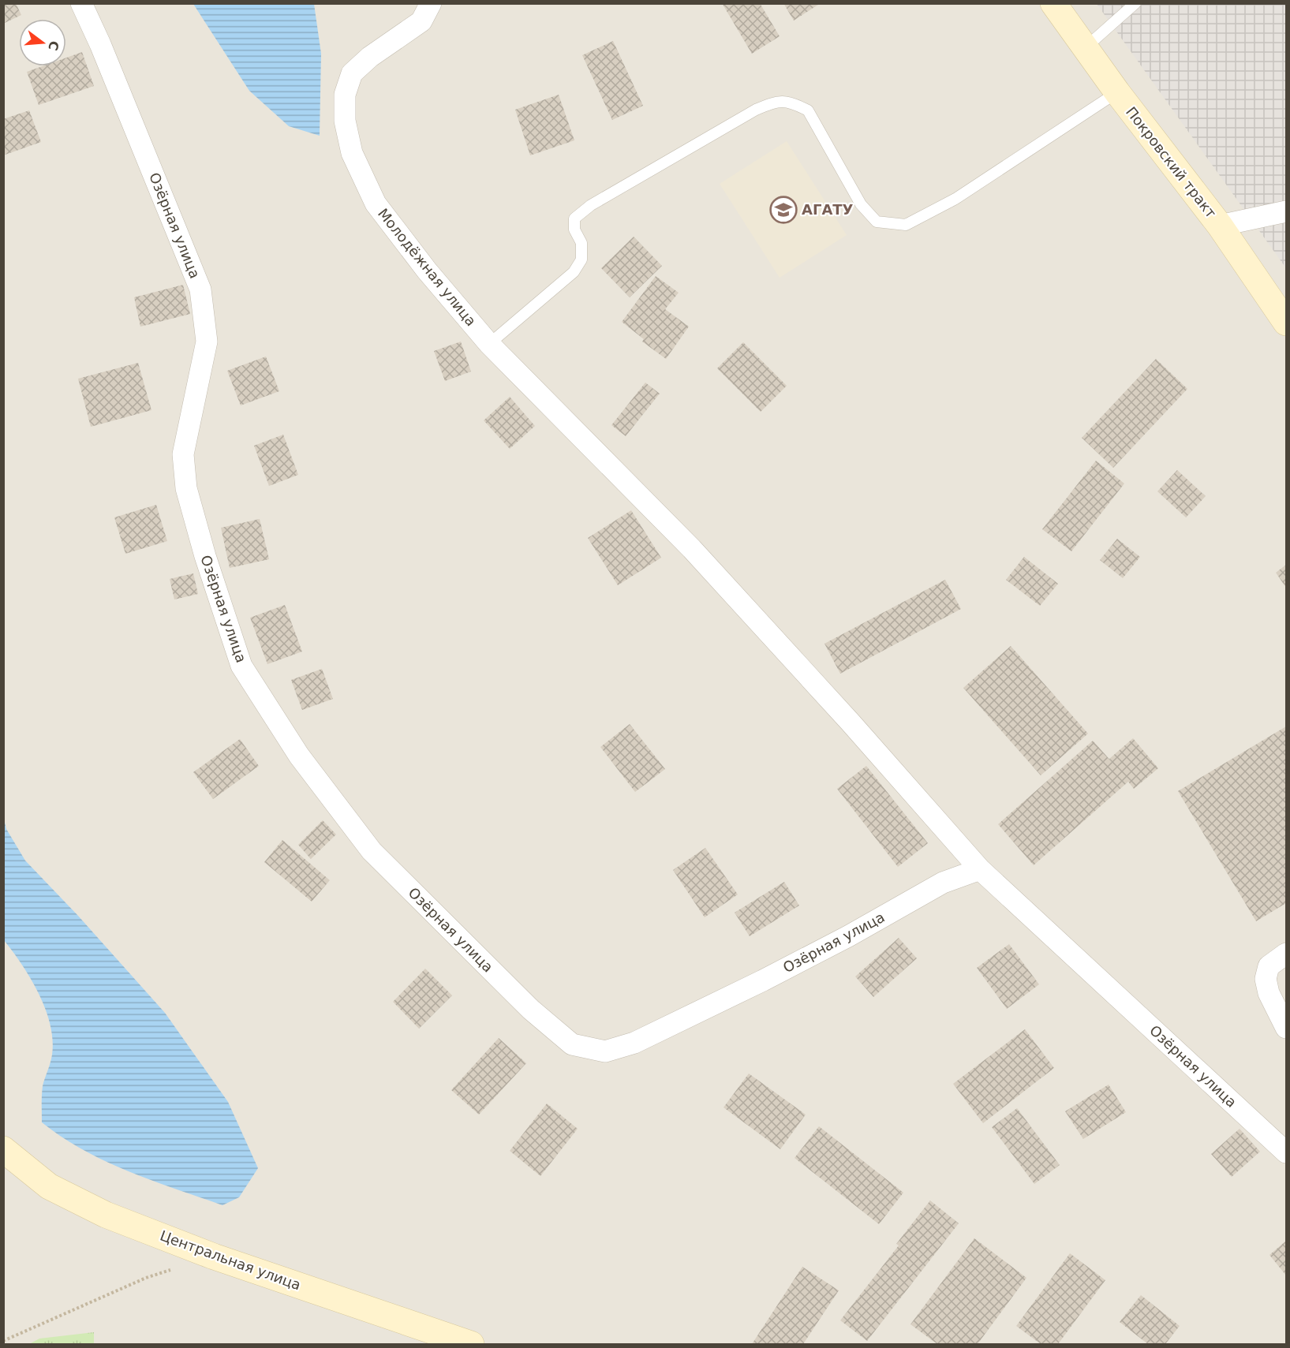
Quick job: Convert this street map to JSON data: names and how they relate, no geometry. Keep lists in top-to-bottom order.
{
  "streets": {
    "street": [
      "Покровский тракт",
      "Озёрная улица",
      "Молодёжная улица",
      "Центральная улица"
    ]
  },
  "crossings": [
    ["Озёрная улица", "Молодёжная улица"]
  ],
  "places": {
    "school or university": ["АГАТУ"]
  },
  "north": "right"
}
